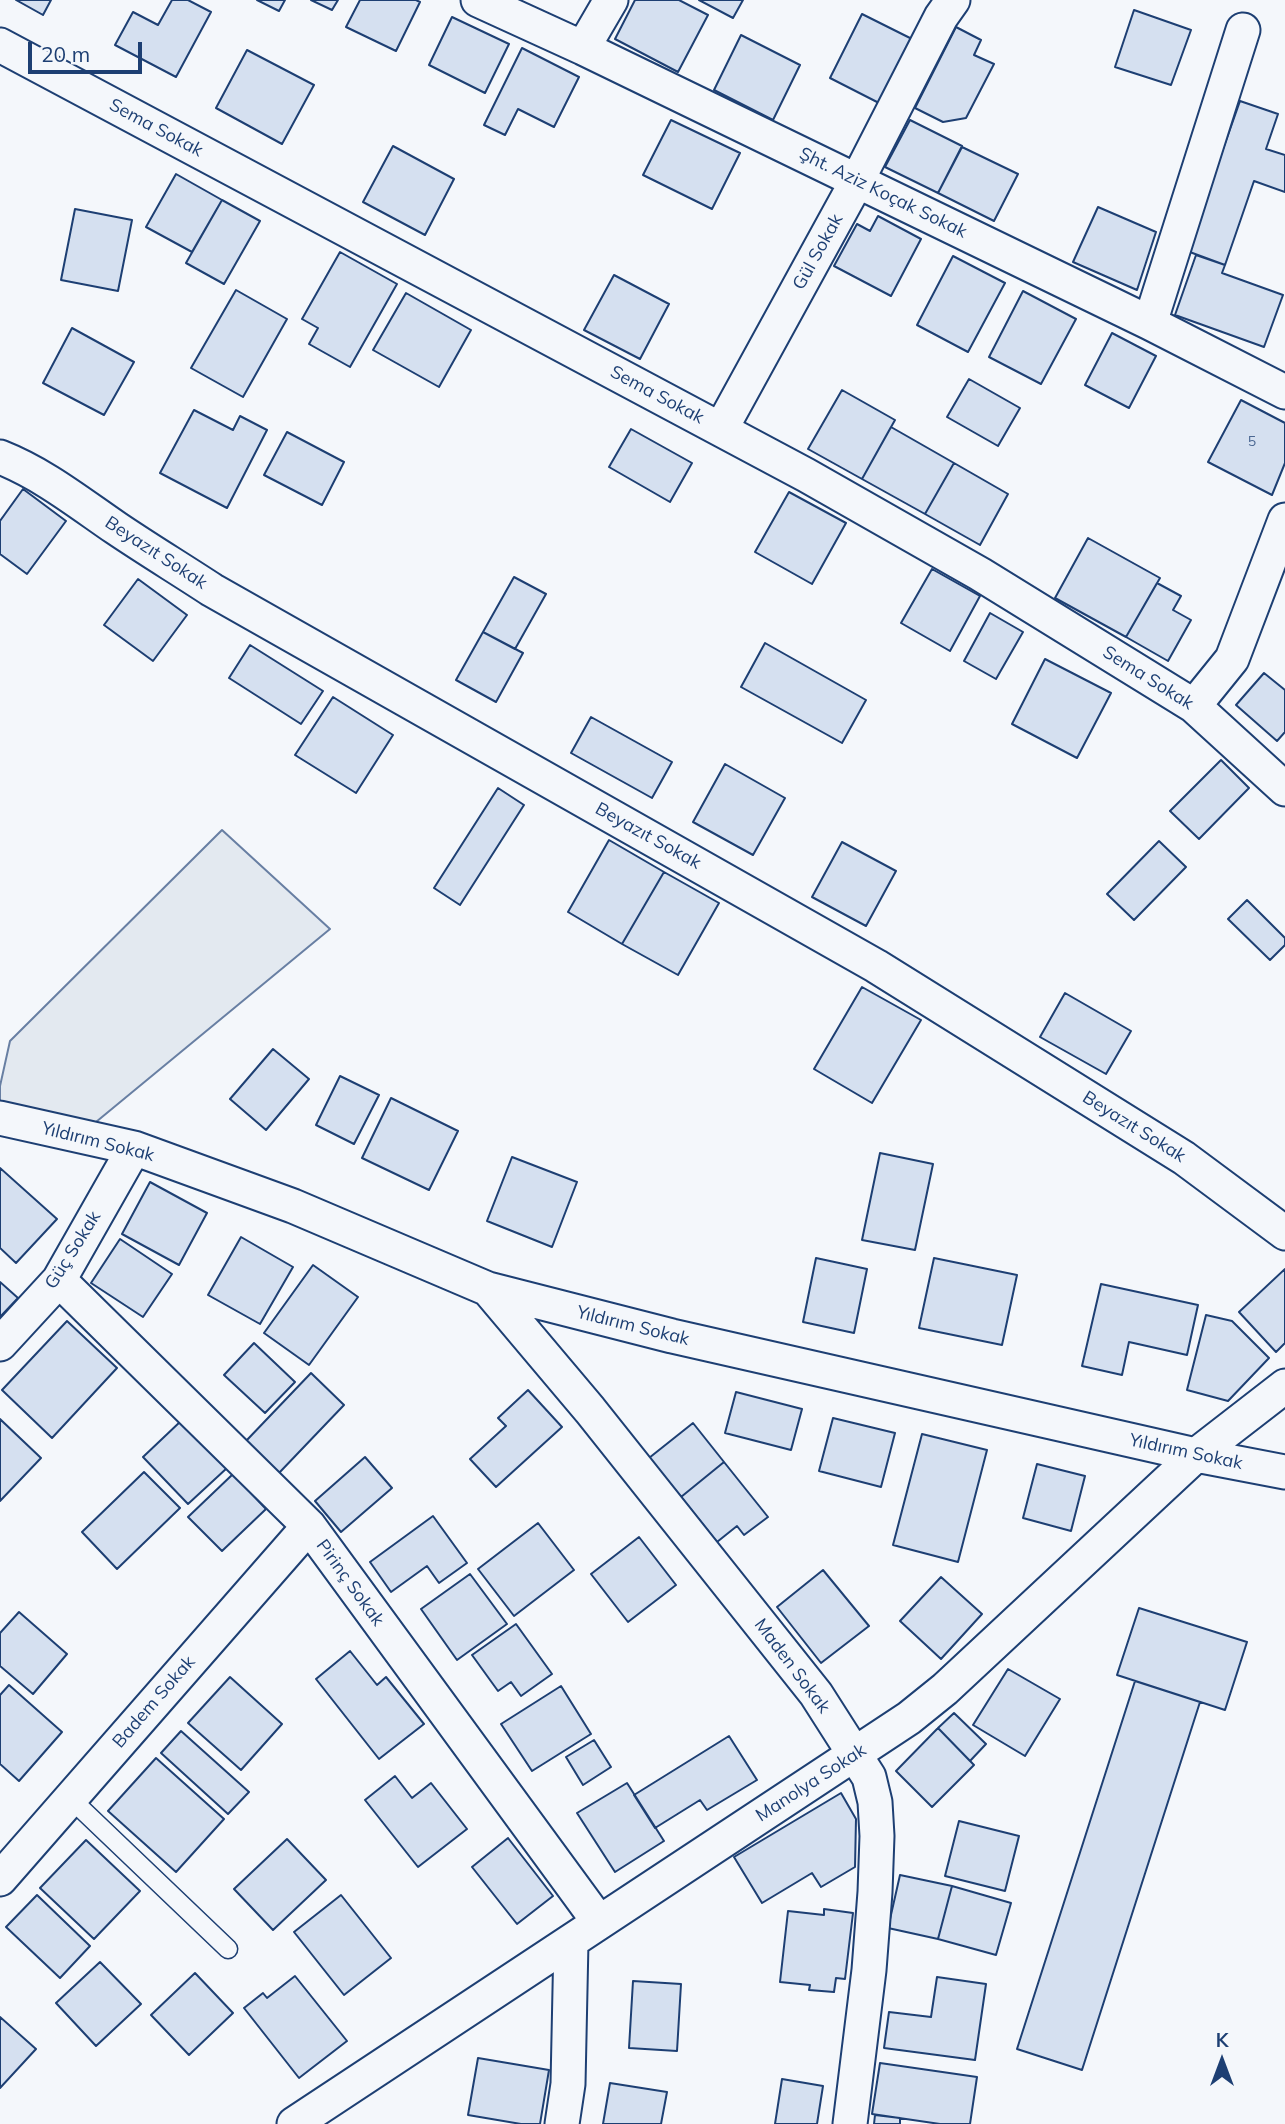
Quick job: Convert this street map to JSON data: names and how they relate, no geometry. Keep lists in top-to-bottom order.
{
  "streets": {
    "street": [
      "Sema Sokak",
      "Şht. Aziz Koçak Sokak",
      "Gül Sokak",
      "Beyazıt Sokak",
      "Yıldırım Sokak",
      "Güç Sokak",
      "Pirinç Sokak",
      "Maden Sokak",
      "Badem Sokak",
      "Manolya Sokak"
    ]
  },
  "crossings": [
    ["Sema Sokak", "Gül Sokak"],
    ["Şht. Aziz Koçak Sokak", "Gül Sokak"],
    ["Yıldırım Sokak", "Güç Sokak"],
    ["Yıldırım Sokak", "Maden Sokak"],
    ["Yıldırım Sokak", "Manolya Sokak"],
    ["Güç Sokak", "Pirinç Sokak"],
    ["Pirinç Sokak", "Badem Sokak"],
    ["Pirinç Sokak", "Manolya Sokak"],
    ["Maden Sokak", "Manolya Sokak"]
  ],
  "house_numbers": ["5"],
  "scale_bar": "20 m",
  "north": "top"
}
